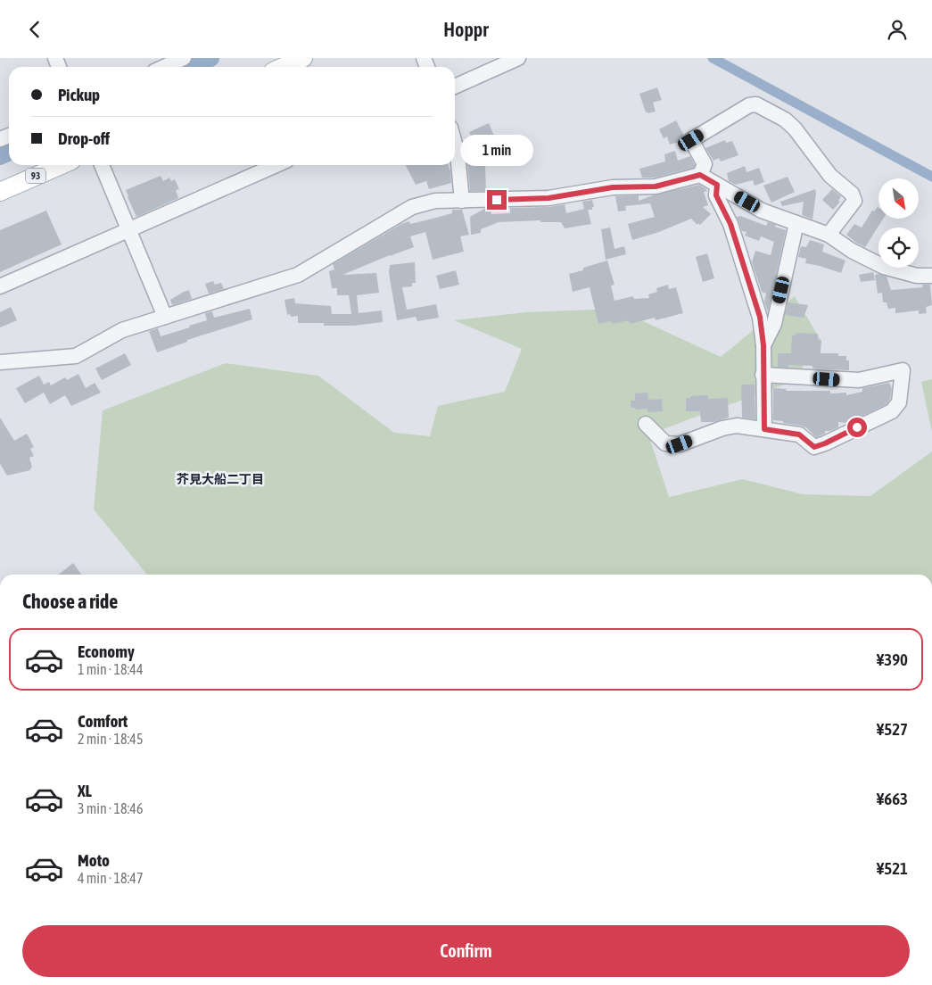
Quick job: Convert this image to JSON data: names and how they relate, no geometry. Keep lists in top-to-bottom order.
{
  "streets": {
    "main road": ["93"]
  },
  "districts": ["芥見大船二丁目"],
  "north": "bottom right",
  "page": {
    "header": "Hoppr",
    "banner": ["Pickup", "Drop-off"],
    "bubble": "1 min",
    "heading": "Choose a ride",
    "list": [
      {
        "name": "Economy",
        "note": "1 min · 18:44",
        "value": "¥390"
      },
      {
        "name": "Comfort",
        "note": "2 min · 18:45",
        "value": "¥527"
      },
      {
        "name": "XL",
        "note": "3 min · 18:46",
        "value": "¥663"
      },
      {
        "name": "Moto",
        "note": "4 min · 18:47",
        "value": "¥521"
      }
    ],
    "buttons": "Confirm"
  }
}
